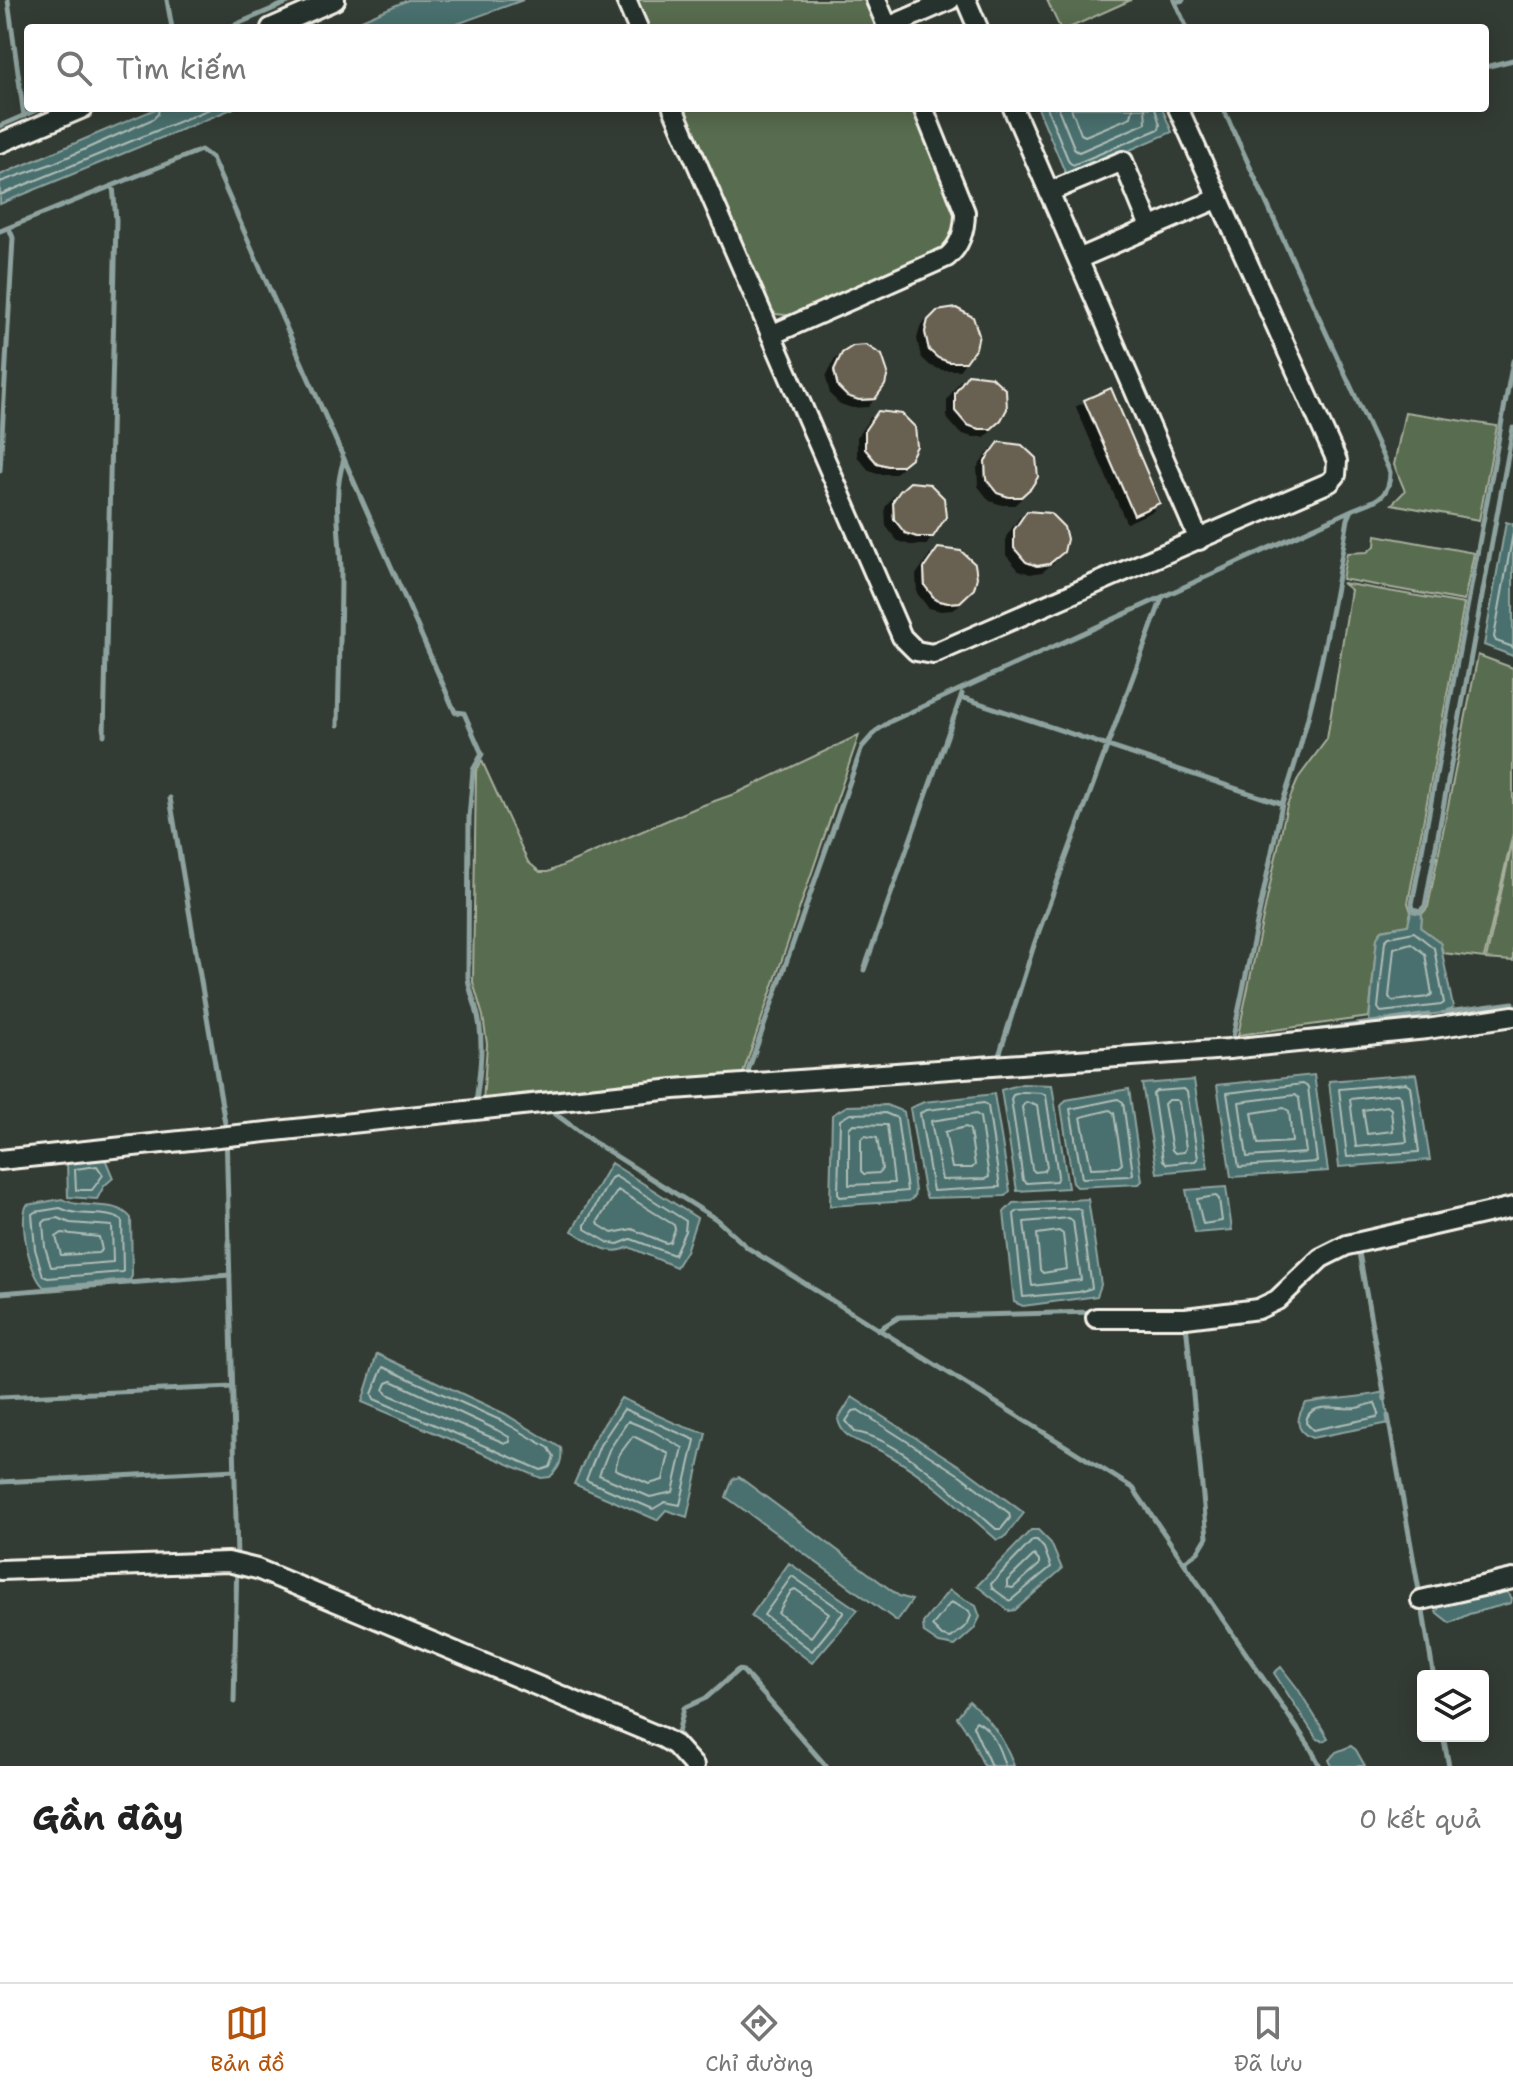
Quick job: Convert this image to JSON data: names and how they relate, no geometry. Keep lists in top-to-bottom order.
{
  "page": {
    "search": "Tìm kiếm",
    "heading": ["Gần đây", "0 kết quả"],
    "nav": ["Bản đồ", "Chỉ đường", "Đã lưu"]
  }
}
